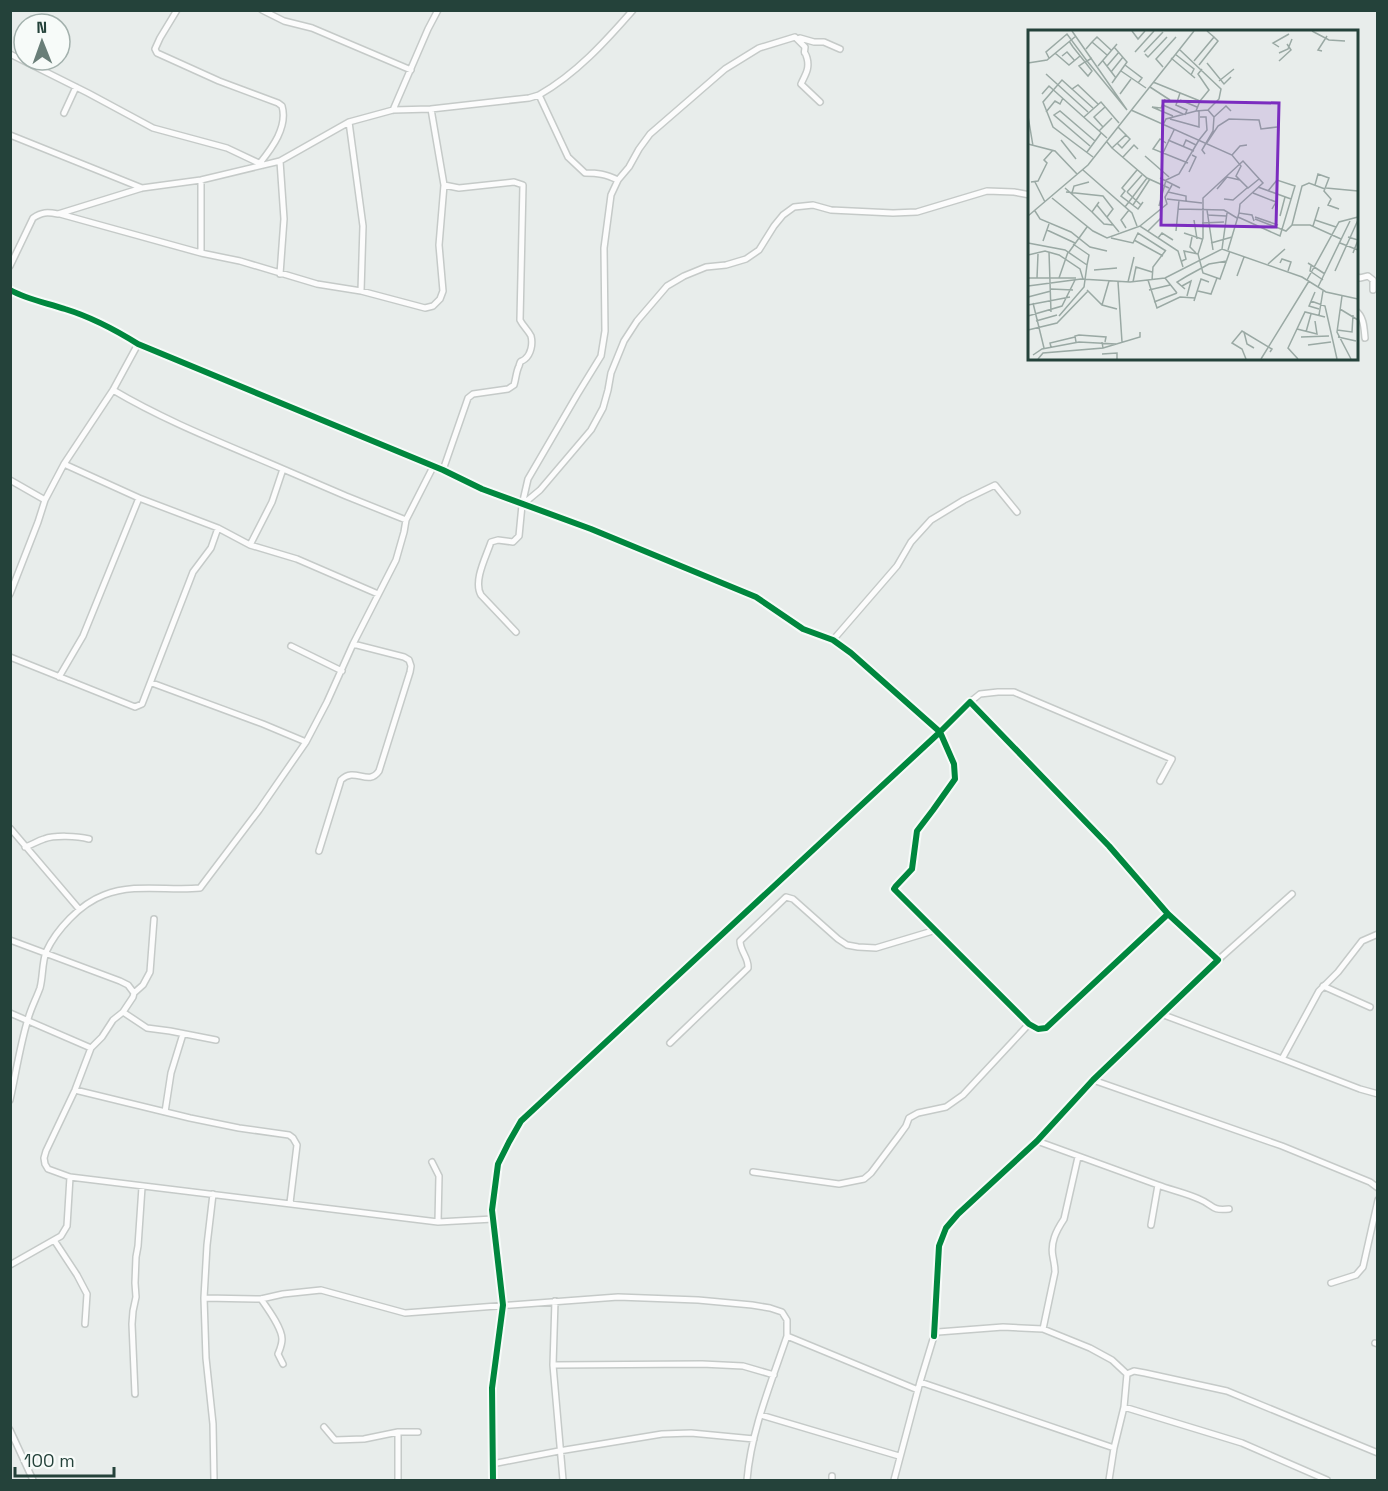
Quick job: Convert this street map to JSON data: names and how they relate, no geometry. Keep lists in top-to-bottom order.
{
  "scale_bar": "100 m",
  "north": "top"
}
